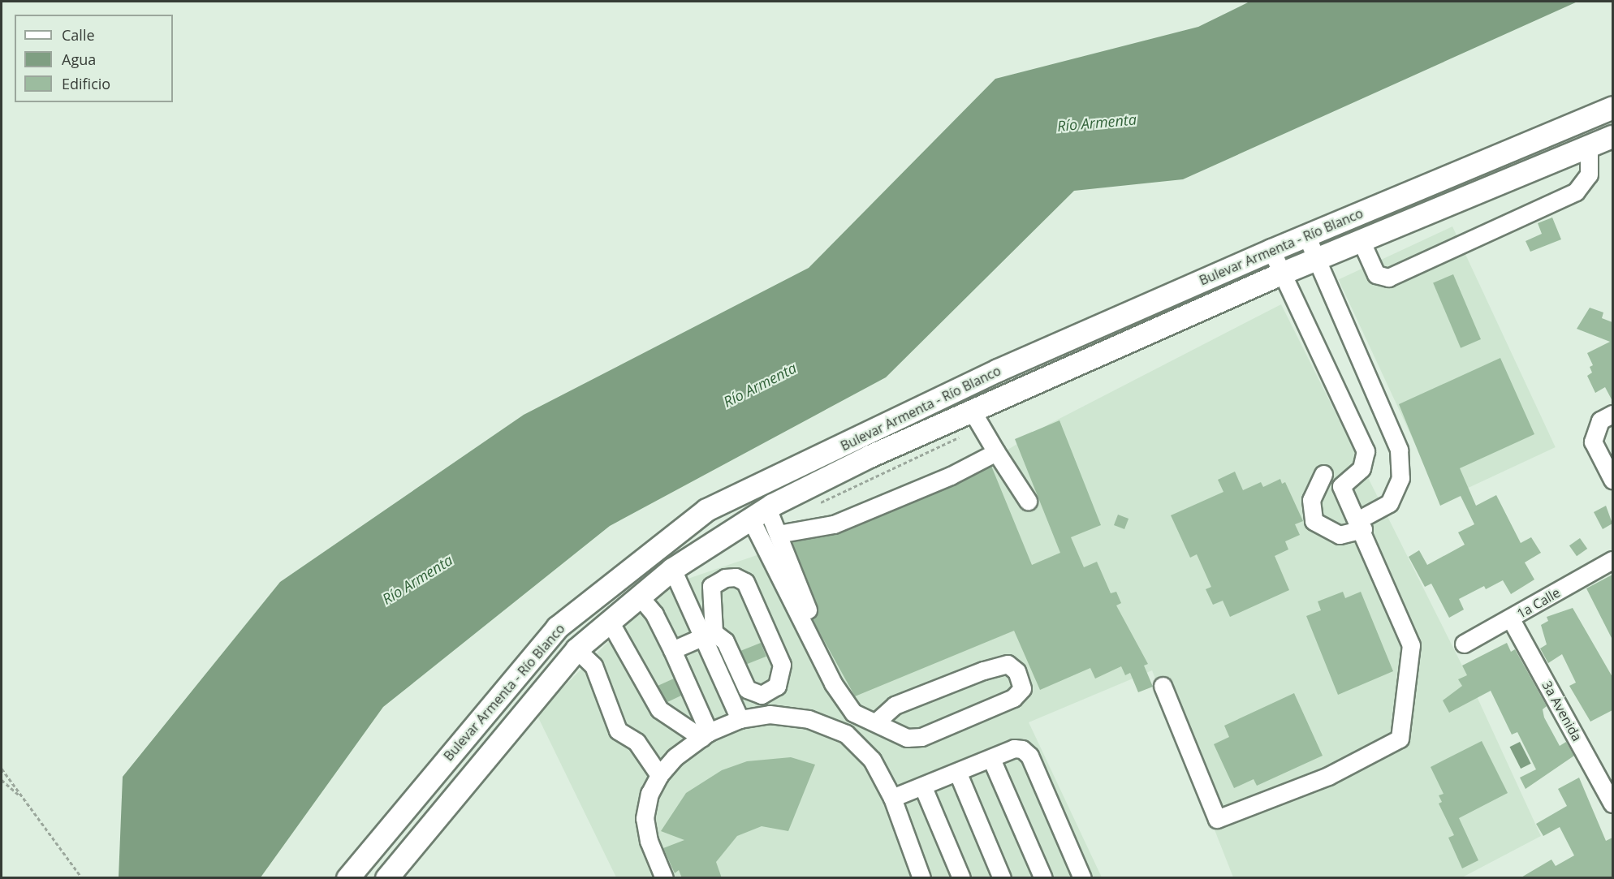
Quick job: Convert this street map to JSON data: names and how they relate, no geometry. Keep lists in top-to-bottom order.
{
  "streets": {
    "main road": ["Bulevar Armenta - Río Blanco"],
    "street": ["1a Calle", "3a Avenida"]
  },
  "crossings": [
    ["1a Calle", "3a Avenida"]
  ],
  "water": ["Río Armenta"],
  "legend": ["Calle", "Agua", "Edificio"]
}
